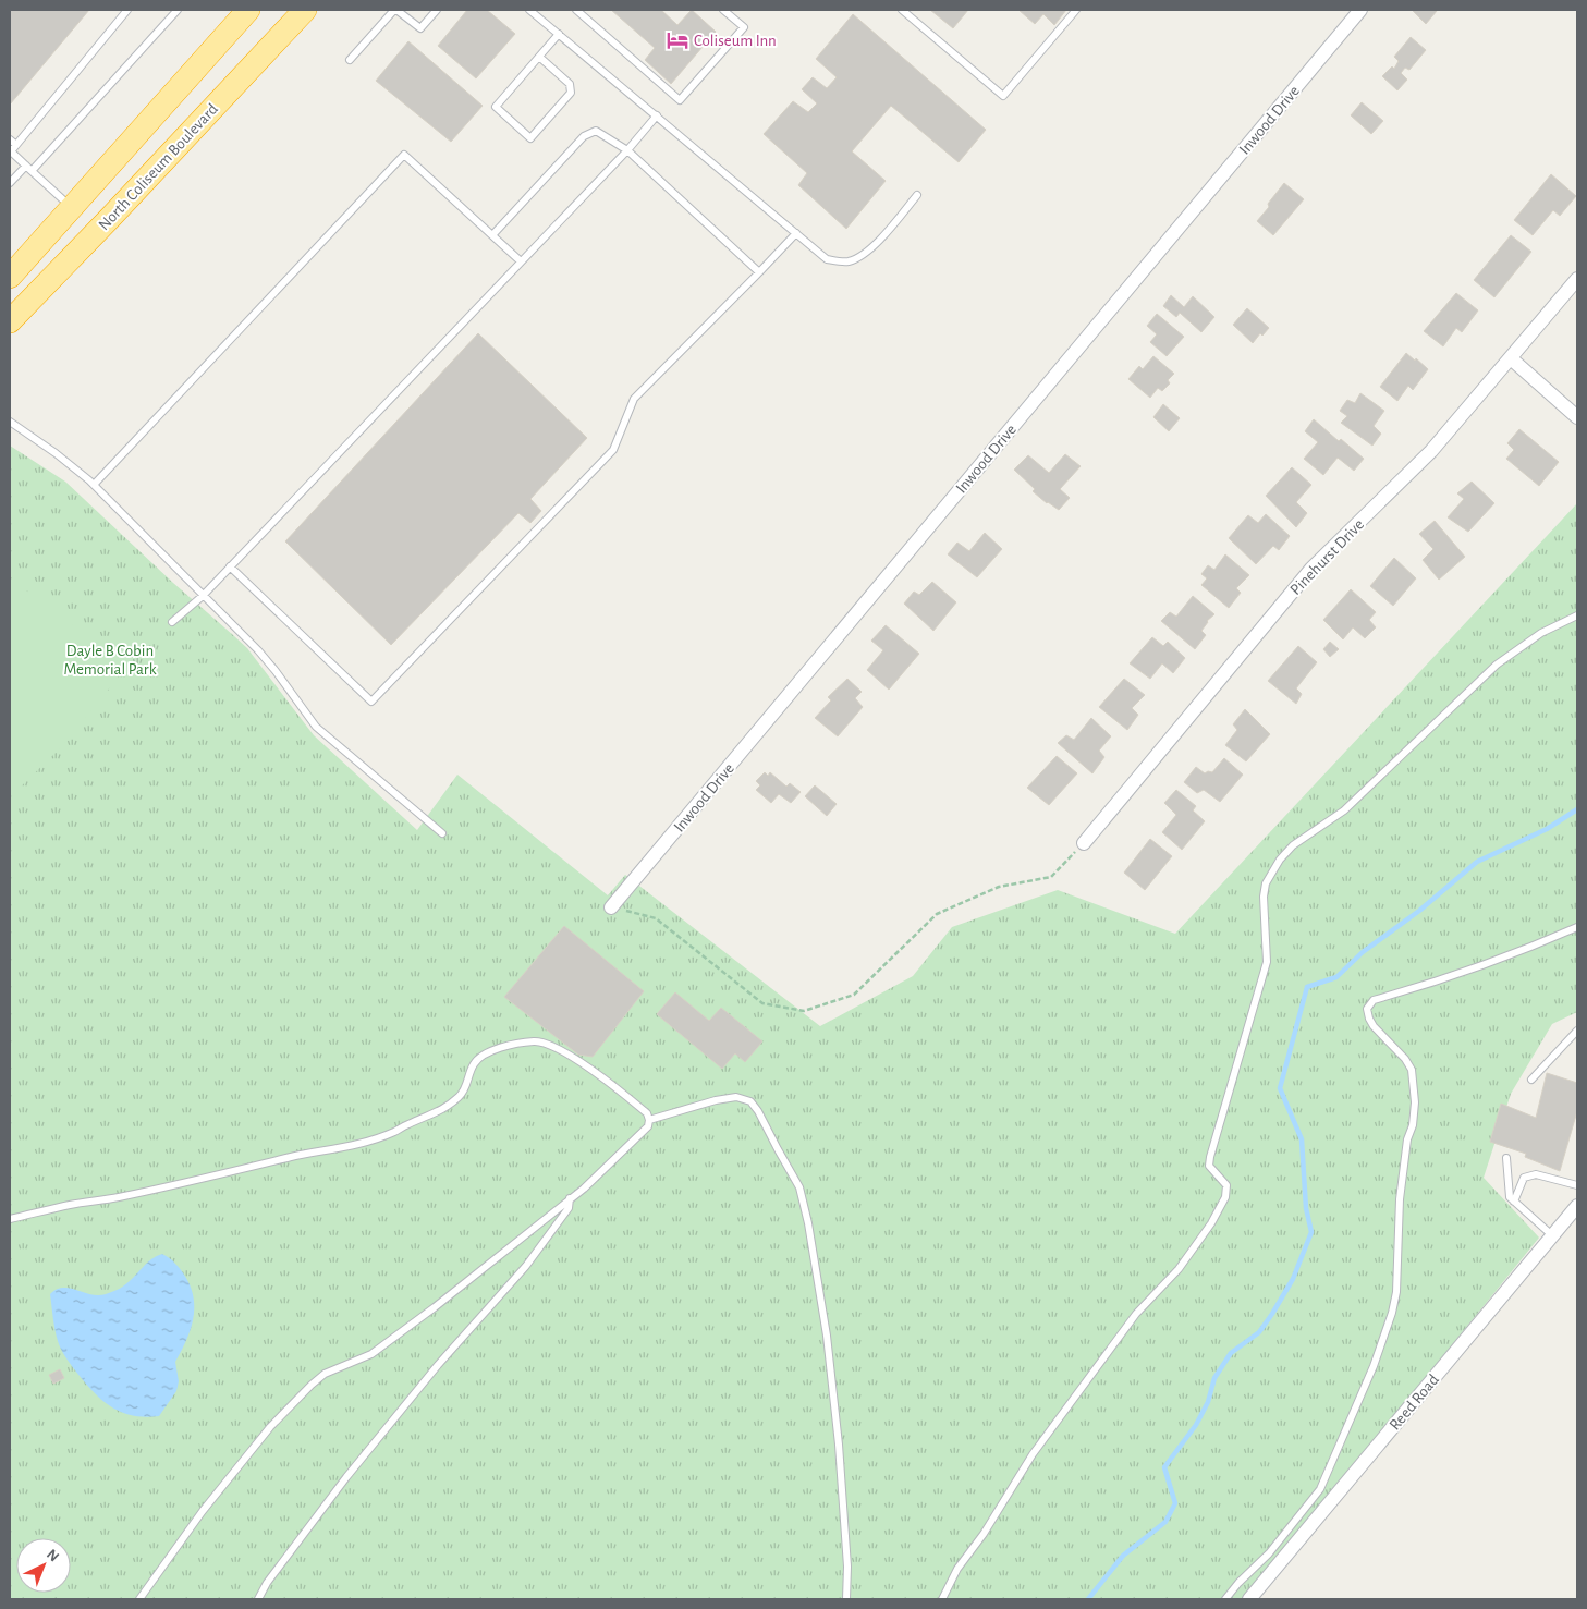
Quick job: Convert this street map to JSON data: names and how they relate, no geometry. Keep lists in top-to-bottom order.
{
  "streets": {
    "highway": ["North Coliseum Boulevard"],
    "street": ["Inwood Drive", "Pinehurst Drive", "Reed Road"]
  },
  "parks": ["Dayle B Cobin Memorial Park"],
  "places": {
    "hotel": ["Coliseum Inn"]
  },
  "north": "top right"
}
